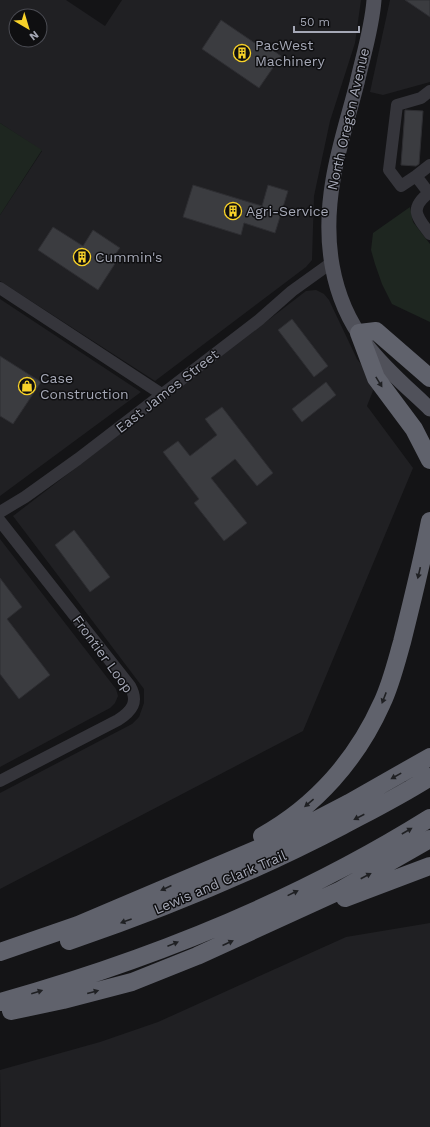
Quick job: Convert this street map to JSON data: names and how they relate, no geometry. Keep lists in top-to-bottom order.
{
  "streets": {
    "highway": ["Lewis and Clark Trail"],
    "main road": ["North Oregon Avenue"],
    "street": ["East James Street", "Frontier Loop"]
  },
  "crossings": [
    ["North Oregon Avenue", "East James Street"]
  ],
  "places": {
    "building": ["PacWest Machinery", "Agri-Service", "Cummin's"],
    "shop": ["Case Construction"]
  },
  "scale_bar": "50 m",
  "north": "bottom right"
}
